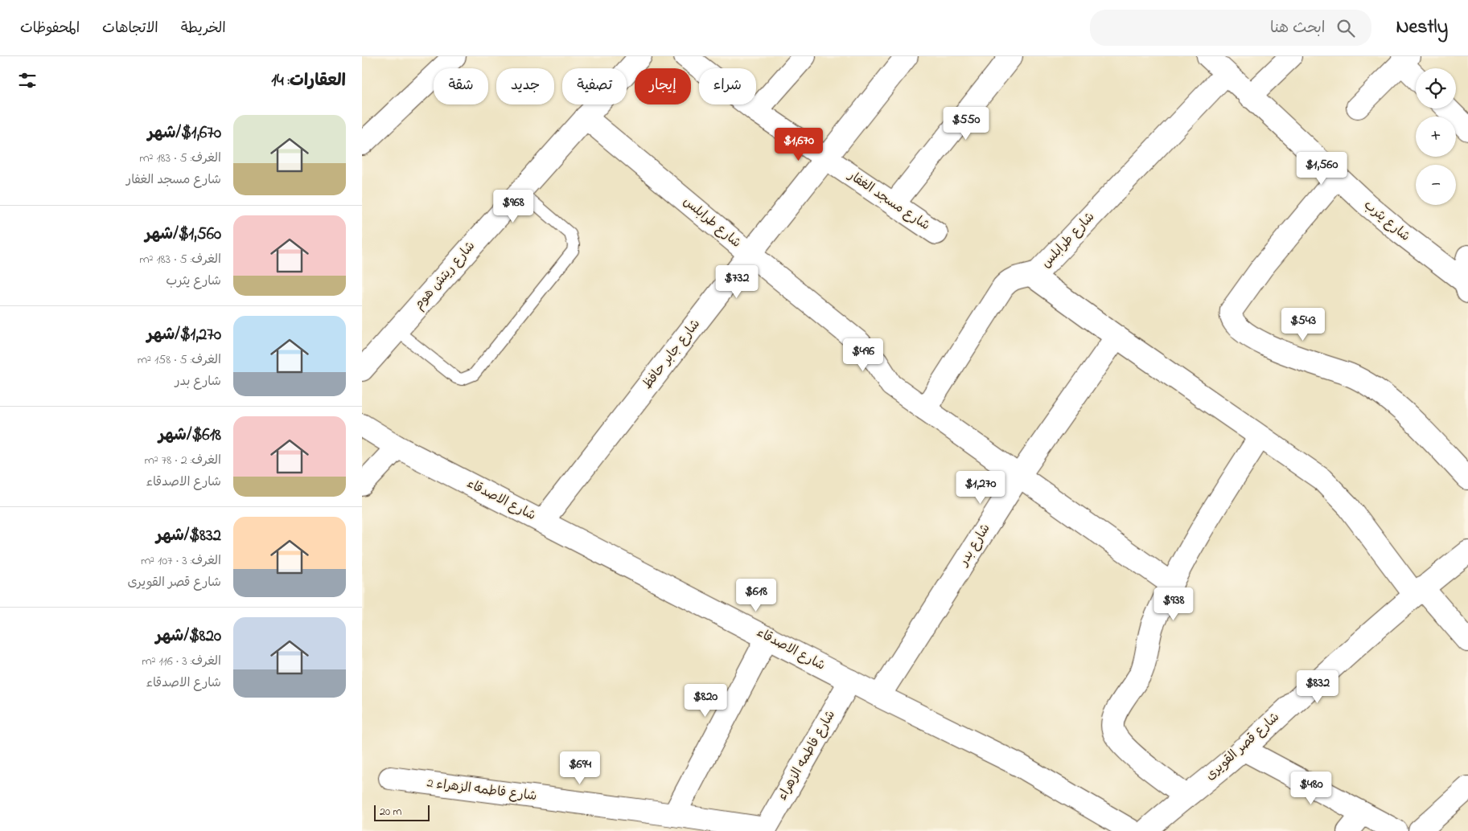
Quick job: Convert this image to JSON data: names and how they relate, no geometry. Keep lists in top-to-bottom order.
{
  "streets": {
    "street": [
      "شارع مسجد الغفار",
      "شارع يثرب",
      "شارع طرابلس",
      "شارع ريتش هوم",
      "شارع جابر حافظ",
      "شارع الاصدقاء",
      "شارع بدر",
      "شارع قصر القويرى",
      "شارع فاطمه الزهراء",
      "شارع فاطمه الزهراء 2"
    ]
  },
  "crossings": [
    ["شارع مسجد الغفار", "شارع جابر حافظ"],
    ["شارع يثرب", "شارع طرابلس"],
    ["شارع طرابلس", "شارع ريتش هوم"],
    ["شارع طرابلس", "شارع جابر حافظ"],
    ["شارع طرابلس", "شارع بدر"],
    ["شارع جابر حافظ", "شارع الاصدقاء"],
    ["شارع الاصدقاء", "شارع بدر"],
    ["شارع الاصدقاء", "شارع فاطمه الزهراء"],
    ["شارع فاطمه الزهراء", "شارع فاطمه الزهراء 2"]
  ],
  "scale_bar": "20 m",
  "page": {
    "header": "Nestly",
    "search": "ابحث هنا",
    "nav": ["الخريطة", "الاتجاهات", "المحفوظات"],
    "heading": "العقارات: 14",
    "map_buttons": ["+", "−"],
    "chip": [
      "شراء",
      "إيجار",
      "تصفية",
      "جديد",
      "شقة"
    ],
    "list": [
      {
        "name": "$1,670/شهر",
        "note": "الغرف: 5 · 183 m² · شارع مسجد الغفار"
      },
      {
        "name": "$1,560/شهر",
        "note": "الغرف: 5 · 183 m² · شارع يثرب"
      },
      {
        "name": "$1,270/شهر",
        "note": "الغرف: 5 · 158 m² · شارع بدر"
      },
      {
        "name": "$618/شهر",
        "note": "الغرف: 2 · 78 m² · شارع الاصدقاء"
      },
      {
        "name": "$832/شهر",
        "note": "الغرف: 3 · 107 m² · شارع قصر القويرى"
      },
      {
        "name": "$820/شهر",
        "note": "الغرف: 3 · 116 m² · شارع الاصدقاء"
      }
    ],
    "price": [
      "$550",
      "$1,670",
      "$1,560",
      "$968",
      "$732",
      "$543",
      "$496",
      "$1,270",
      "$618",
      "$938",
      "$832",
      "$820",
      "$694",
      "$480"
    ],
    "scale": "20 m"
  }
}
